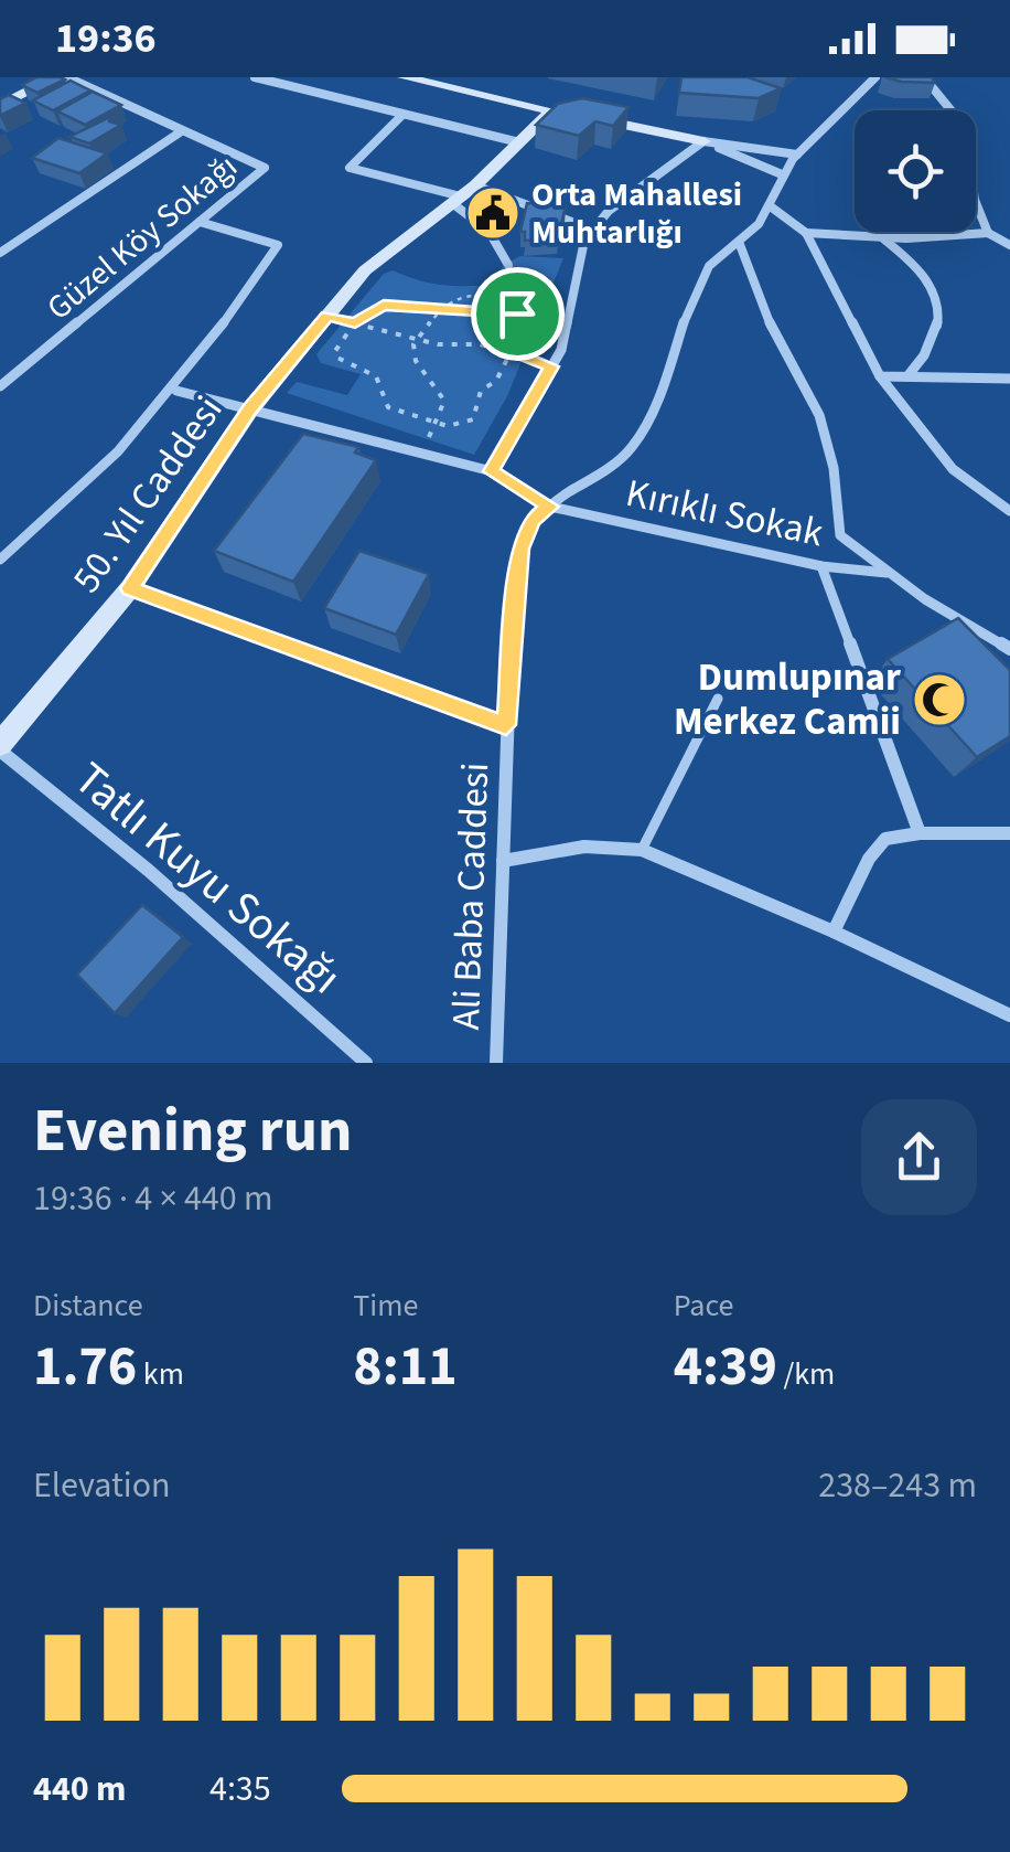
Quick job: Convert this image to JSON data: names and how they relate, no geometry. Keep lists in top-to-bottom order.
{
  "streets": {
    "street": [
      "Güzel Köy Sokağı",
      "50. Yıl Caddesi",
      "Kırıklı Sokak",
      "Tatlı Kuyu Sokağı",
      "Ali Baba Caddesi"
    ]
  },
  "crossings": [
    ["50. Yıl Caddesi", "Kırıklı Sokak"],
    ["50. Yıl Caddesi", "Tatlı Kuyu Sokağı"],
    ["Kırıklı Sokak", "Ali Baba Caddesi"]
  ],
  "places": {
    "public building": ["Orta Mahallesi Muhtarlığı"],
    "mosque": ["Dumlupınar Merkez Camii"]
  },
  "page": {
    "status": "19:36",
    "heading": ["Evening run", "19:36 · 4 × 440 m"],
    "stats": [
      ["Distance", "1.76 km"],
      ["Time", "8:11"],
      ["Pace", "4:39 /km"]
    ],
    "chart": ["Elevation", "238–243 m"],
    "list": [
      {
        "name": "440 m",
        "note": "4:35"
      }
    ]
  }
}
